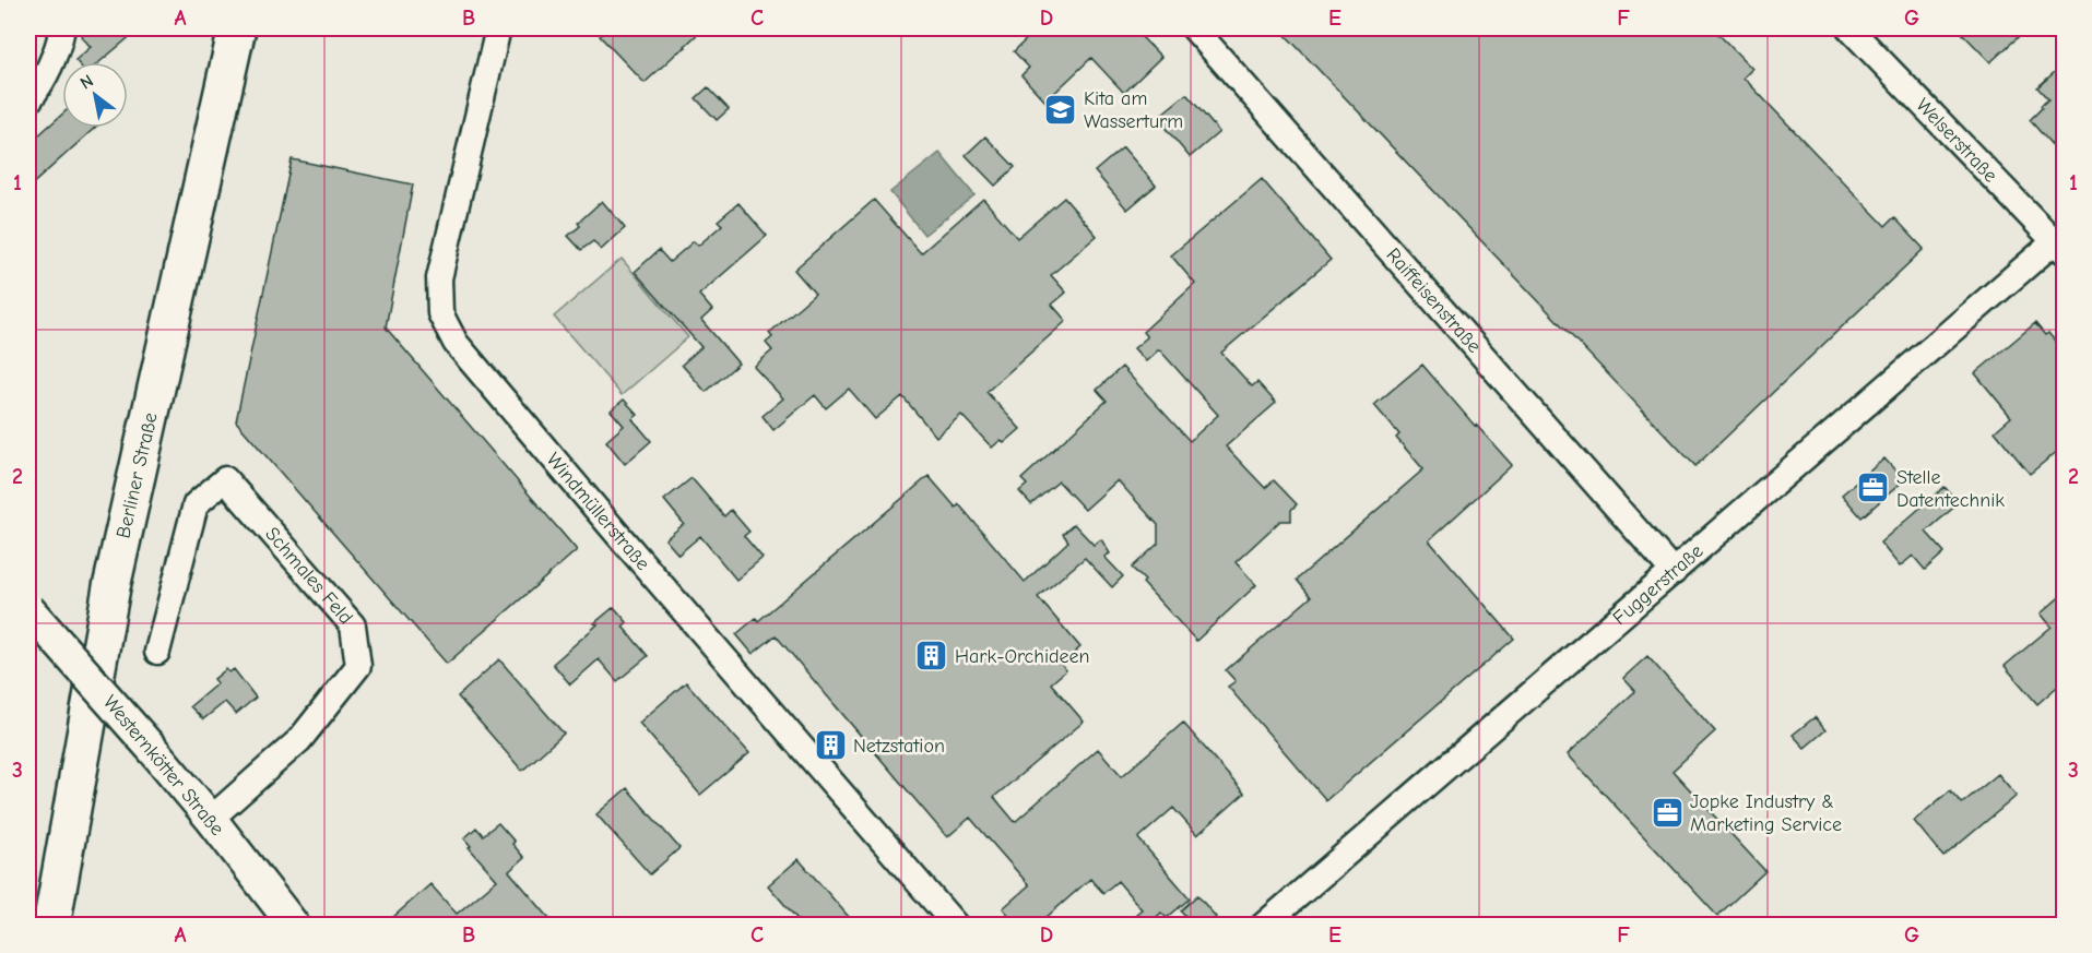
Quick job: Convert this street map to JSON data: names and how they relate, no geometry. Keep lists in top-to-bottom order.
{
  "streets": {
    "main road": ["Berliner Straße"],
    "street": [
      "Welserstraße",
      "Raiffeisenstraße",
      "Windmüllerstraße",
      "Schmales Feld",
      "Fuggerstraße",
      "Westernkötter Straße"
    ]
  },
  "crossings": [
    ["Welserstraße", "Fuggerstraße"],
    ["Raiffeisenstraße", "Fuggerstraße"],
    ["Schmales Feld", "Westernkötter Straße"]
  ],
  "places": {
    "school or university": ["Kita am Wasserturm"],
    "office": ["Stelle Datentechnik", "Jopke Industry & Marketing Service"],
    "building": ["Hark-Orchideen", "Netzstation"]
  },
  "north": "top left",
  "grid": {
    "columns": [
      "A",
      "B",
      "C",
      "D",
      "E",
      "F",
      "G"
    ],
    "rows": ["1", "2", "3"]
  }
}
